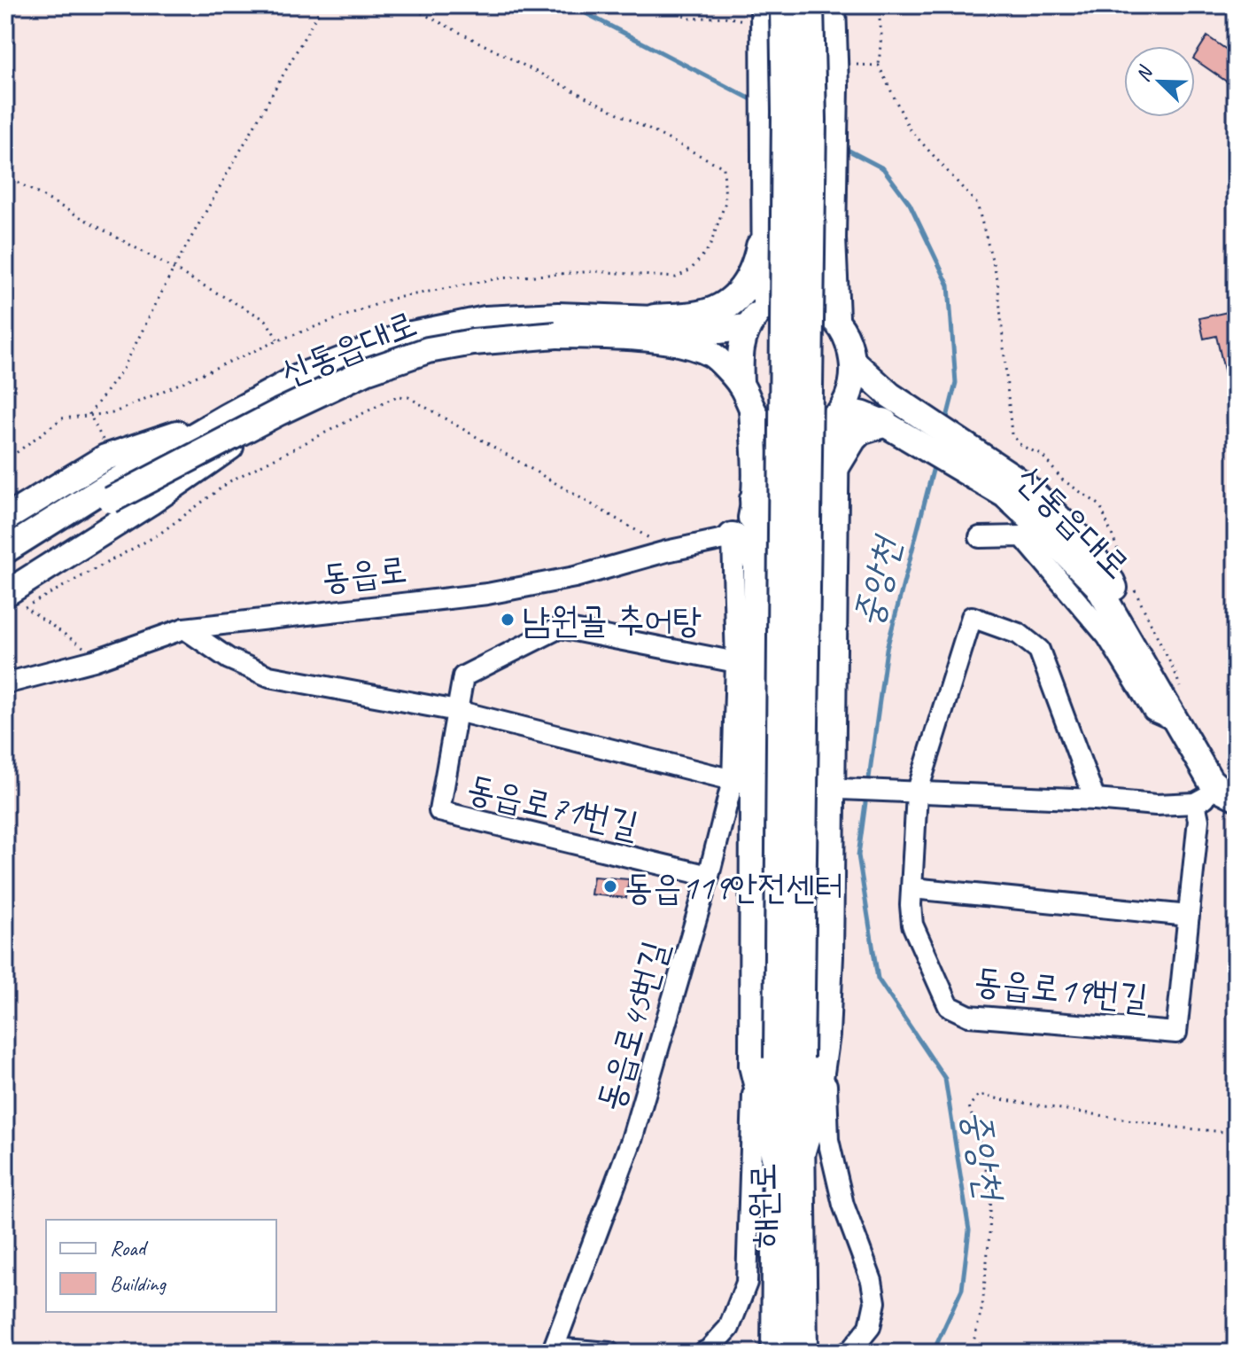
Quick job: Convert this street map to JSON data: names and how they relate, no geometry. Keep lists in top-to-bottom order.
{
  "streets": {
    "highway": ["해원로"],
    "main road": ["신동읍대로"],
    "street": [
      "동읍로",
      "동읍로71번길",
      "동읍로19번길",
      "동읍로45번길"
    ]
  },
  "crossings": [
    ["동읍로", "동읍로71번길"],
    ["동읍로", "동읍로45번길"],
    ["동읍로71번길", "동읍로19번길"],
    ["동읍로71번길", "동읍로45번길"]
  ],
  "water": ["중앙천"],
  "places": ["남원골 추어탕", "동읍119안전센터"],
  "legend": ["Road", "Building"],
  "north": "top left"
}
